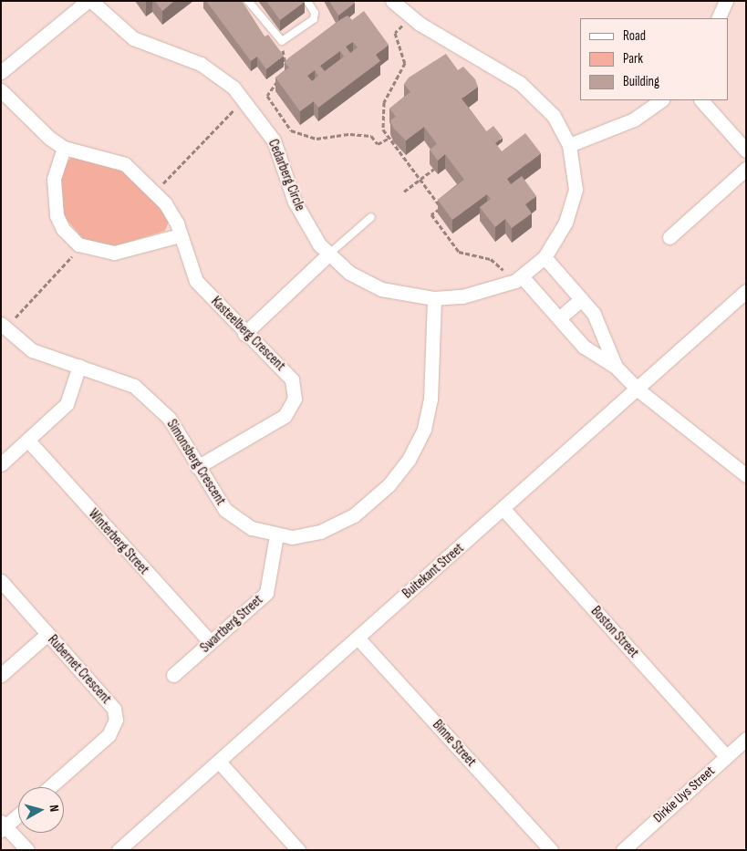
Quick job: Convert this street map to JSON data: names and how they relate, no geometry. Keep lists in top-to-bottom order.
{
  "streets": {
    "street": [
      "Cedarberg Circle",
      "Kasteelberg Crescent",
      "Simonsberg Crescent",
      "Winterberg Street",
      "Buitekant Street",
      "Swartberg Street",
      "Boston Street",
      "Rubernet Crescent",
      "Binne Street",
      "Dirkie Uys Street"
    ]
  },
  "crossings": [
    ["Cedarberg Circle", "Simonsberg Crescent"],
    ["Kasteelberg Crescent", "Simonsberg Crescent"],
    ["Simonsberg Crescent", "Swartberg Street"],
    ["Winterberg Street", "Swartberg Street"],
    ["Buitekant Street", "Boston Street"],
    ["Buitekant Street", "Binne Street"],
    ["Boston Street", "Dirkie Uys Street"]
  ],
  "legend": ["Road", "Park", "Building"],
  "north": "right"
}
